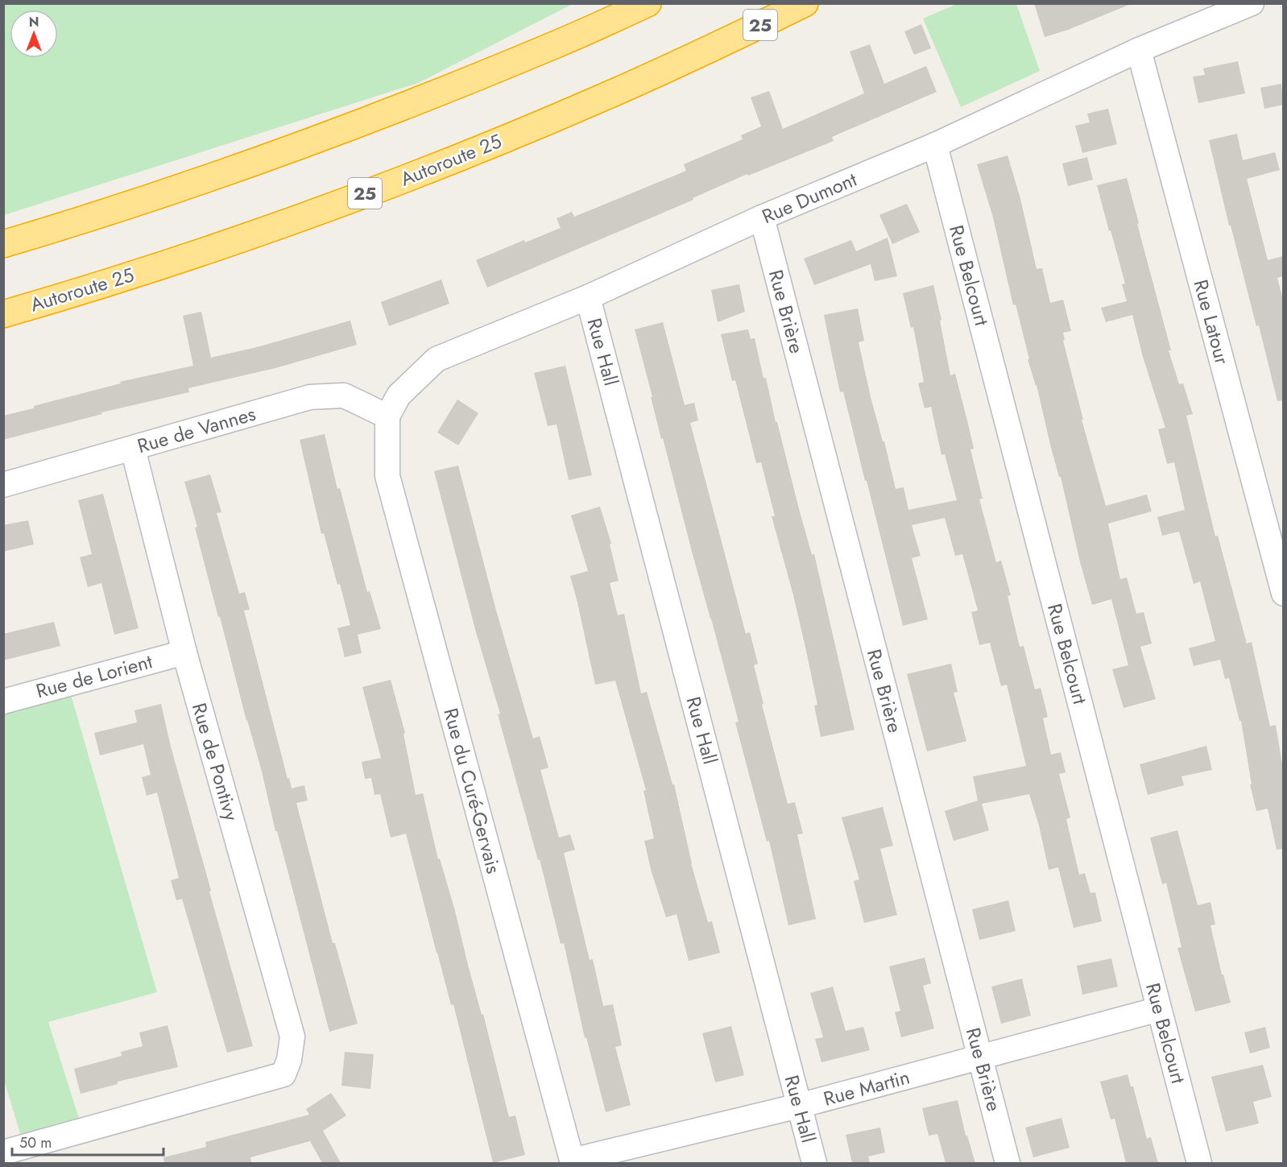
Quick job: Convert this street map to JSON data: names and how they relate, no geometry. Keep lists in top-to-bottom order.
{
  "streets": {
    "highway": ["25", "Autoroute 25"],
    "street": [
      "Rue Dumont",
      "Rue Belcourt",
      "Rue Brière",
      "Rue Latour",
      "Rue Hall",
      "Rue de Vannes",
      "Rue de Lorient",
      "Rue de Pontivy",
      "Rue du Curé-Gervais",
      "Rue Martin"
    ]
  },
  "crossings": [
    ["Rue Dumont", "Rue Belcourt"],
    ["Rue Dumont", "Rue Brière"],
    ["Rue Dumont", "Rue Latour"],
    ["Rue Dumont", "Rue Hall"],
    ["Rue Dumont", "Rue de Vannes"],
    ["Rue Dumont", "Rue du Curé-Gervais"],
    ["Rue Belcourt", "Rue Martin"],
    ["Rue Brière", "Rue Martin"],
    ["Rue Hall", "Rue Martin"],
    ["Rue de Vannes", "Rue de Pontivy"],
    ["Rue de Vannes", "Rue du Curé-Gervais"],
    ["Rue de Lorient", "Rue de Pontivy"],
    ["Rue du Curé-Gervais", "Rue Martin"]
  ],
  "scale_bar": "50 m",
  "north": "top"
}
